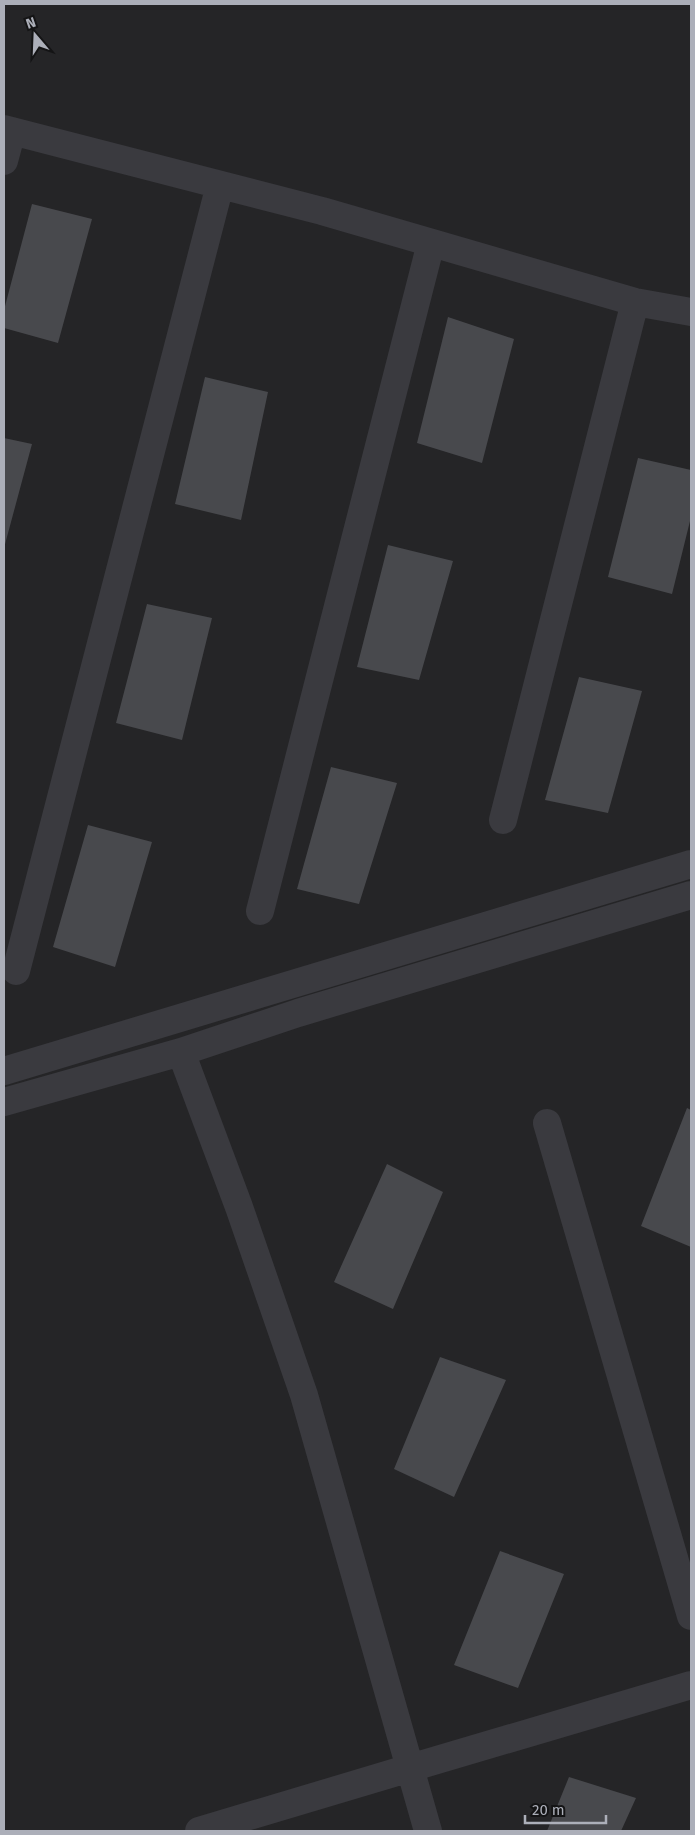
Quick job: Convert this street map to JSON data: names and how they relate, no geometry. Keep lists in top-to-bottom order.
{
  "scale_bar": "20 m",
  "north": "top"
}
